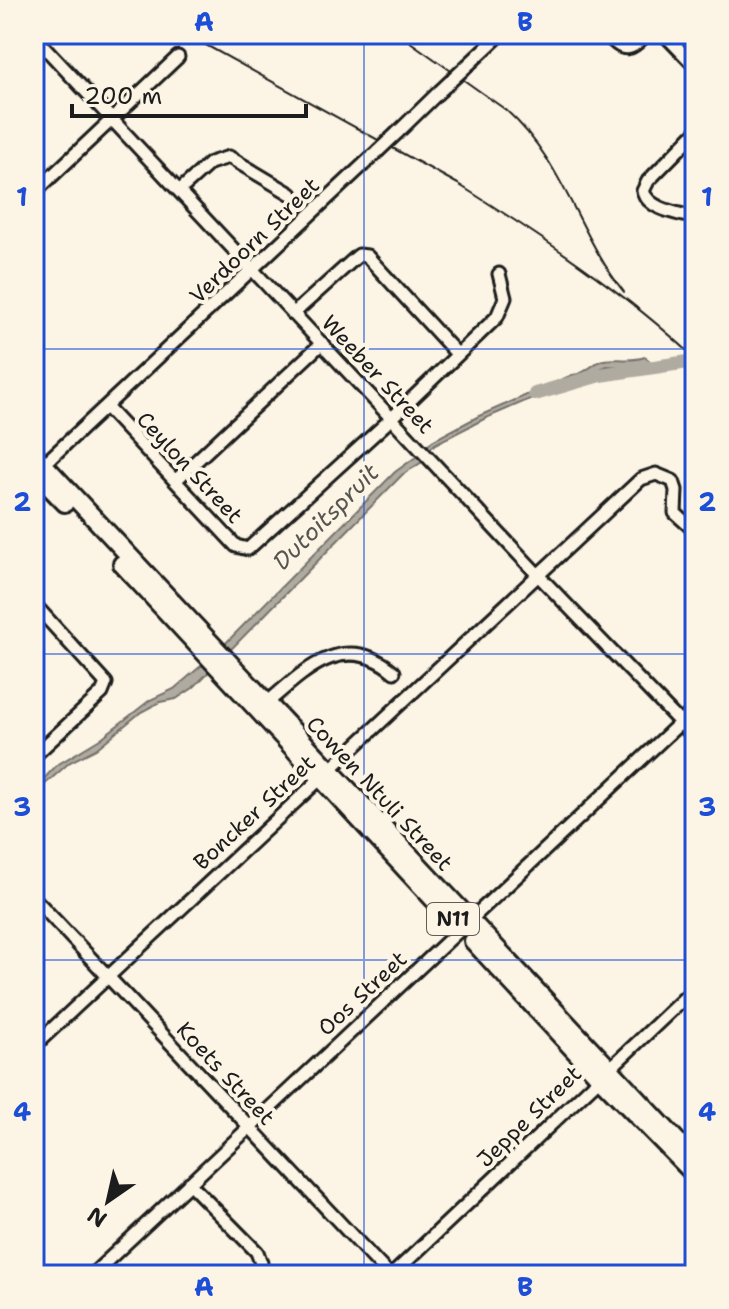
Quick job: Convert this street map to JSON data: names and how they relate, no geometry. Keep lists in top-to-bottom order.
{
  "streets": {
    "highway": ["Cowen Ntuli Street", "N11"],
    "street": [
      "Verdoorn Street",
      "Weeber Street",
      "Ceylon Street",
      "Boncker Street",
      "Oos Street",
      "Koets Street",
      "Jeppe Street"
    ]
  },
  "crossings": [
    ["Verdoorn Street", "Weeber Street"],
    ["Verdoorn Street", "Ceylon Street"],
    ["Verdoorn Street", "Cowen Ntuli Street"],
    ["Weeber Street", "Ceylon Street"],
    ["Weeber Street", "Boncker Street"],
    ["Weeber Street", "Oos Street"],
    ["Cowen Ntuli Street", "Boncker Street"],
    ["Cowen Ntuli Street", "Oos Street"],
    ["Cowen Ntuli Street", "Jeppe Street"],
    ["Boncker Street", "Koets Street"],
    ["Oos Street", "Koets Street"],
    ["Koets Street", "Jeppe Street"]
  ],
  "water": ["Dutoitspruit"],
  "scale_bar": "200 m",
  "north": "bottom left",
  "grid": {
    "columns": ["A", "B"],
    "rows": [
      "1",
      "2",
      "3",
      "4"
    ]
  }
}
